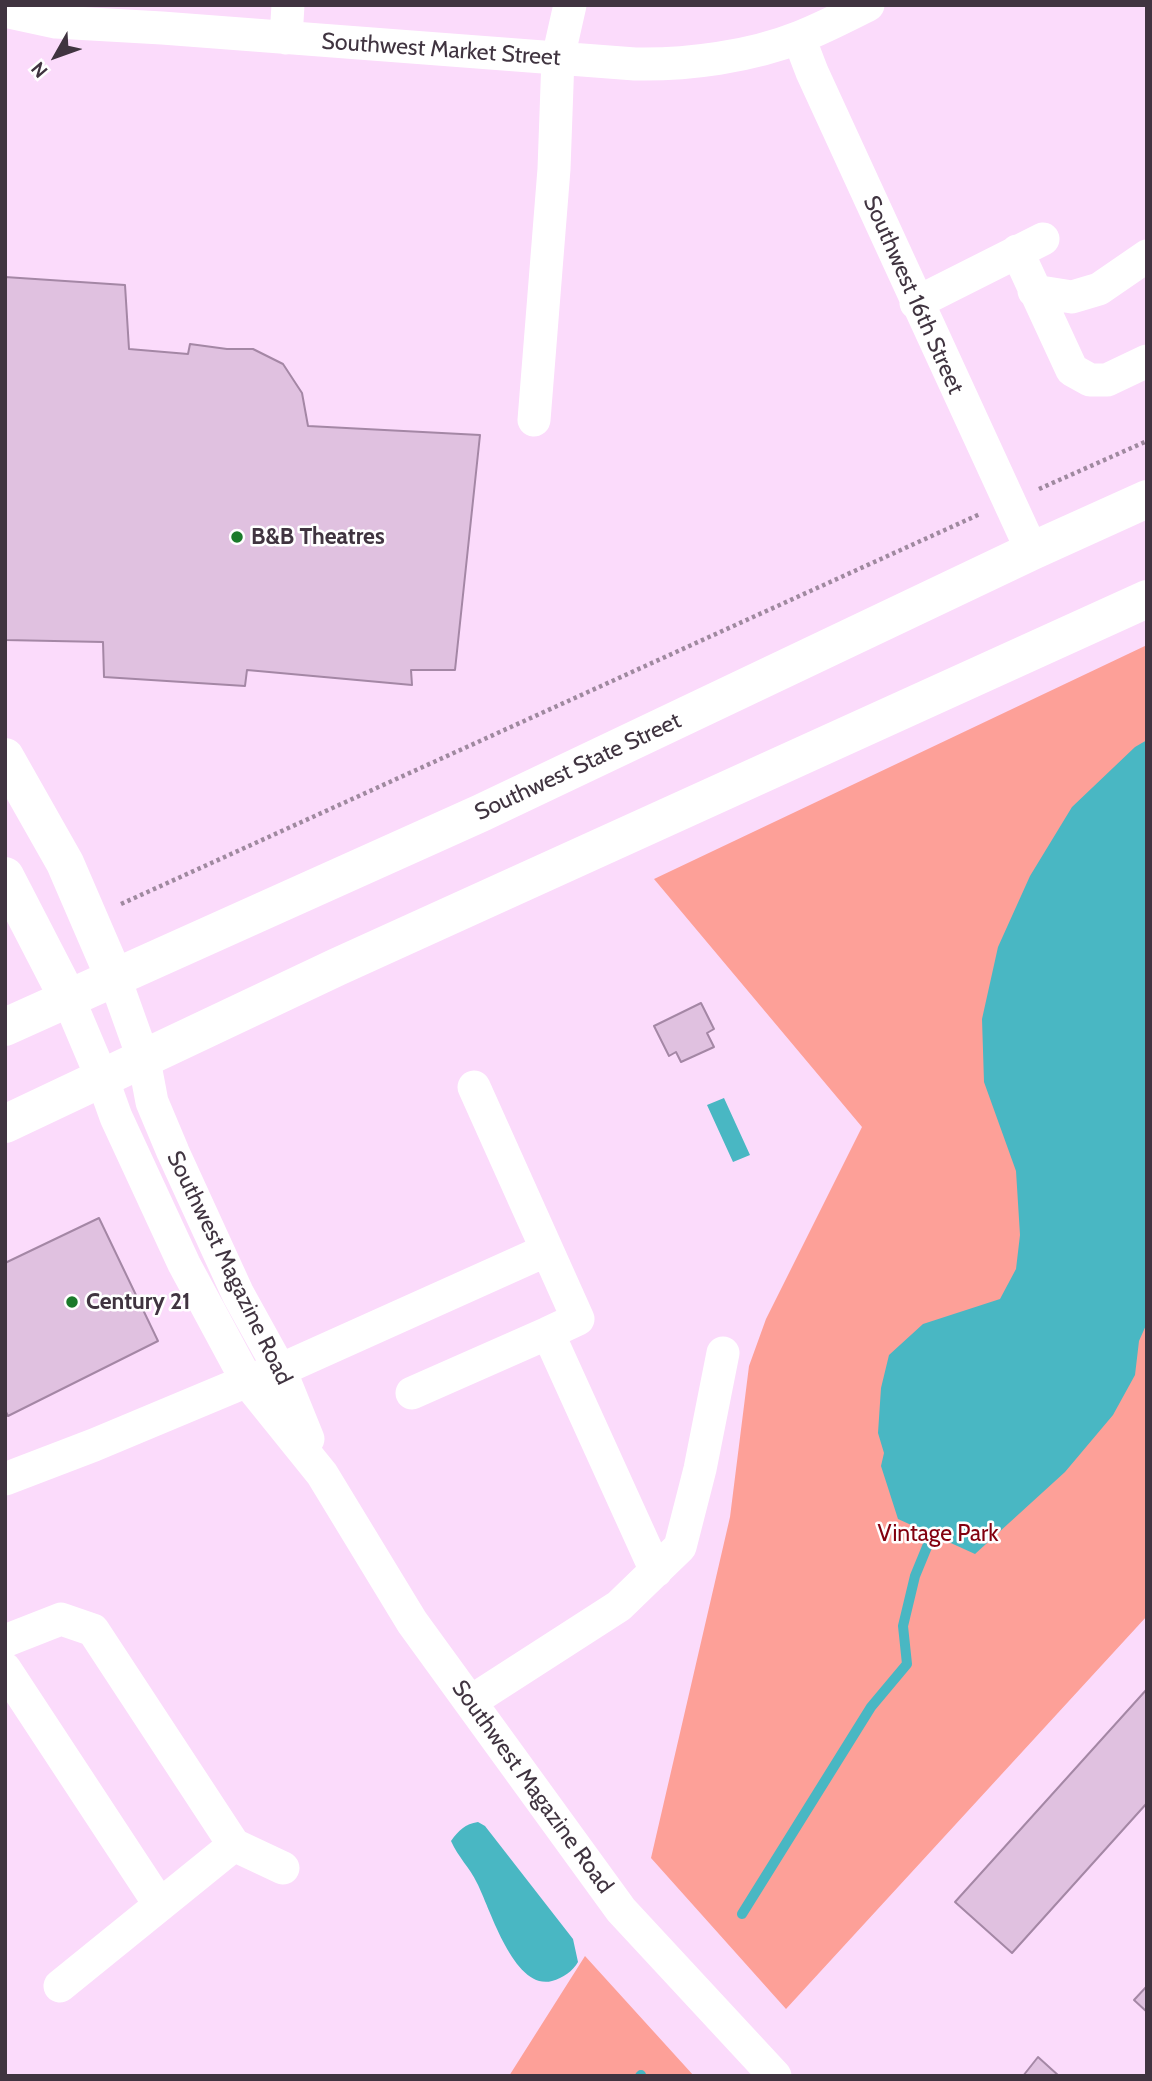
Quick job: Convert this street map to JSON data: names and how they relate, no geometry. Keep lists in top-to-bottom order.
{
  "streets": {
    "main road": ["Southwest State Street"],
    "street": ["Southwest Market Street", "Southwest 16th Street", "Southwest Magazine Road"]
  },
  "crossings": [
    ["Southwest Market Street", "Southwest 16th Street"],
    ["Southwest 16th Street", "Southwest State Street"],
    ["Southwest State Street", "Southwest Magazine Road"]
  ],
  "parks": ["Vintage Park"],
  "places": ["B&B Theatres", "Century 21"],
  "north": "bottom left"
}
